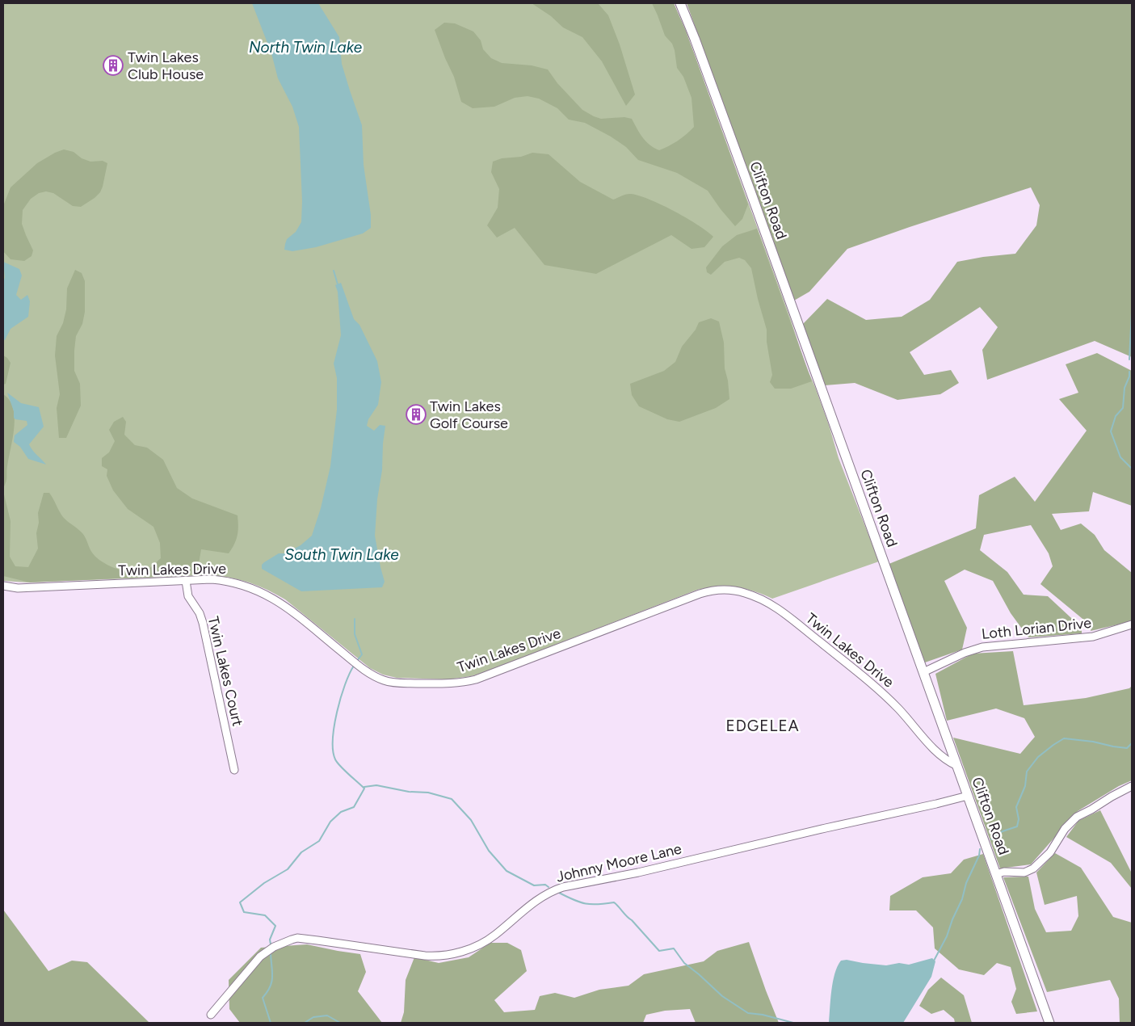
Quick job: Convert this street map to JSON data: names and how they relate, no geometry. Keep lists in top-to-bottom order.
{
  "streets": {
    "main road": ["Clifton Road"],
    "street": [
      "Twin Lakes Drive",
      "Loth Lorian Drive",
      "Twin Lakes Court",
      "Johnny Moore Lane"
    ]
  },
  "crossings": [
    ["Clifton Road", "Twin Lakes Drive"],
    ["Clifton Road", "Loth Lorian Drive"],
    ["Clifton Road", "Johnny Moore Lane"],
    ["Twin Lakes Drive", "Twin Lakes Court"]
  ],
  "districts": ["EDGELEA"],
  "water": ["North Twin Lake", "South Twin Lake"],
  "places": {
    "building": ["Twin Lakes Club House", "Twin Lakes Golf Course"]
  }
}
